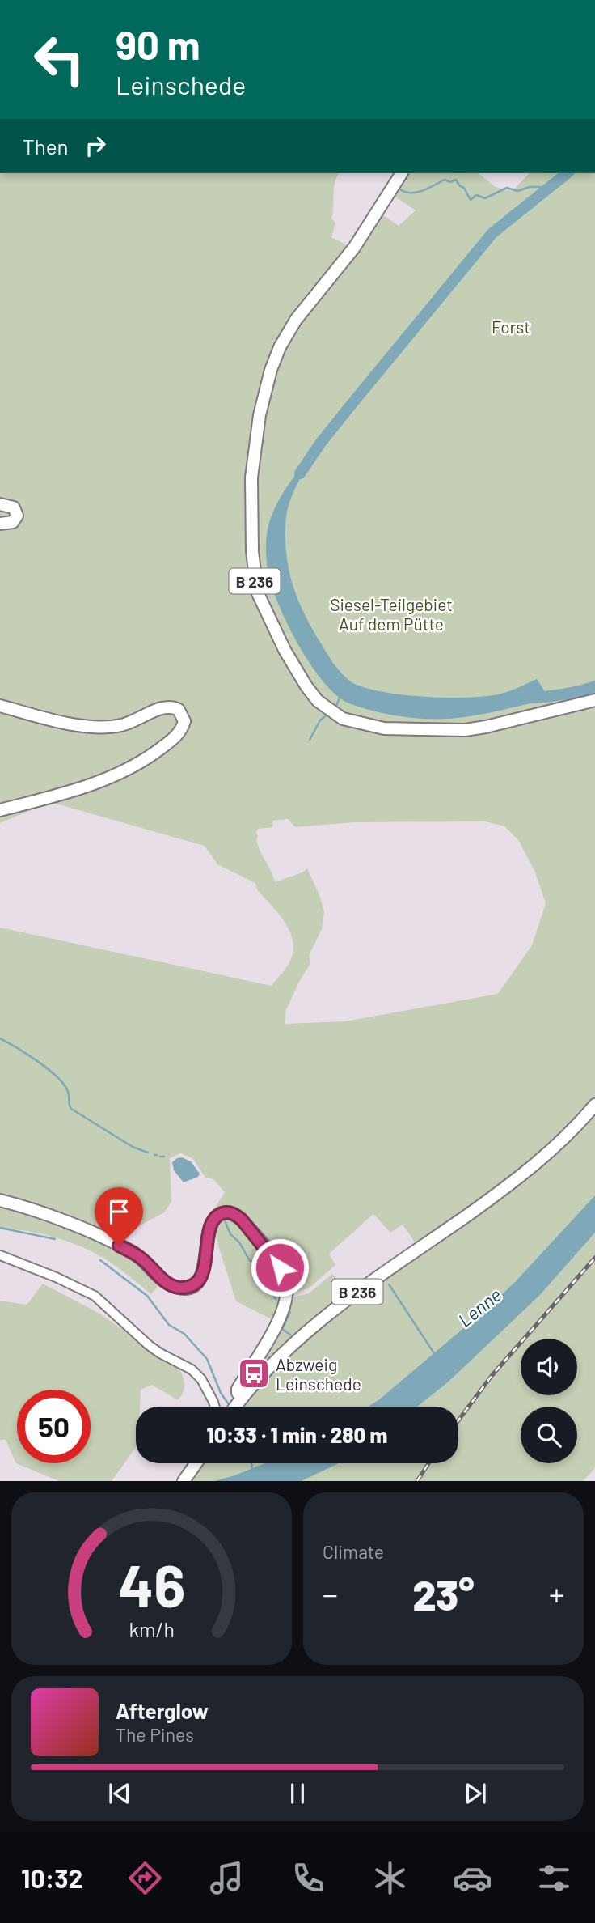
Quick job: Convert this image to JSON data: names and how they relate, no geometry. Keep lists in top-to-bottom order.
{
  "streets": {
    "main road": ["B 236"]
  },
  "water": ["Lenne"],
  "parks": ["Forst", "Siesel-Teilgebiet Auf dem Pütte"],
  "places": {
    "bus stop": ["Abzweig Leinschede"]
  },
  "page": {
    "turn": ["90 m", "Leinschede"],
    "then": "Then",
    "limit": "50",
    "trip": "10:33 · 1 min · 280 m",
    "tile": "Climate",
    "heat": ["−", "23°", "+"],
    "song": ["Afterglow", "The Pines"],
    "tabs": "10:32",
    "gauge": ["46", "km/h"]
  }
}
